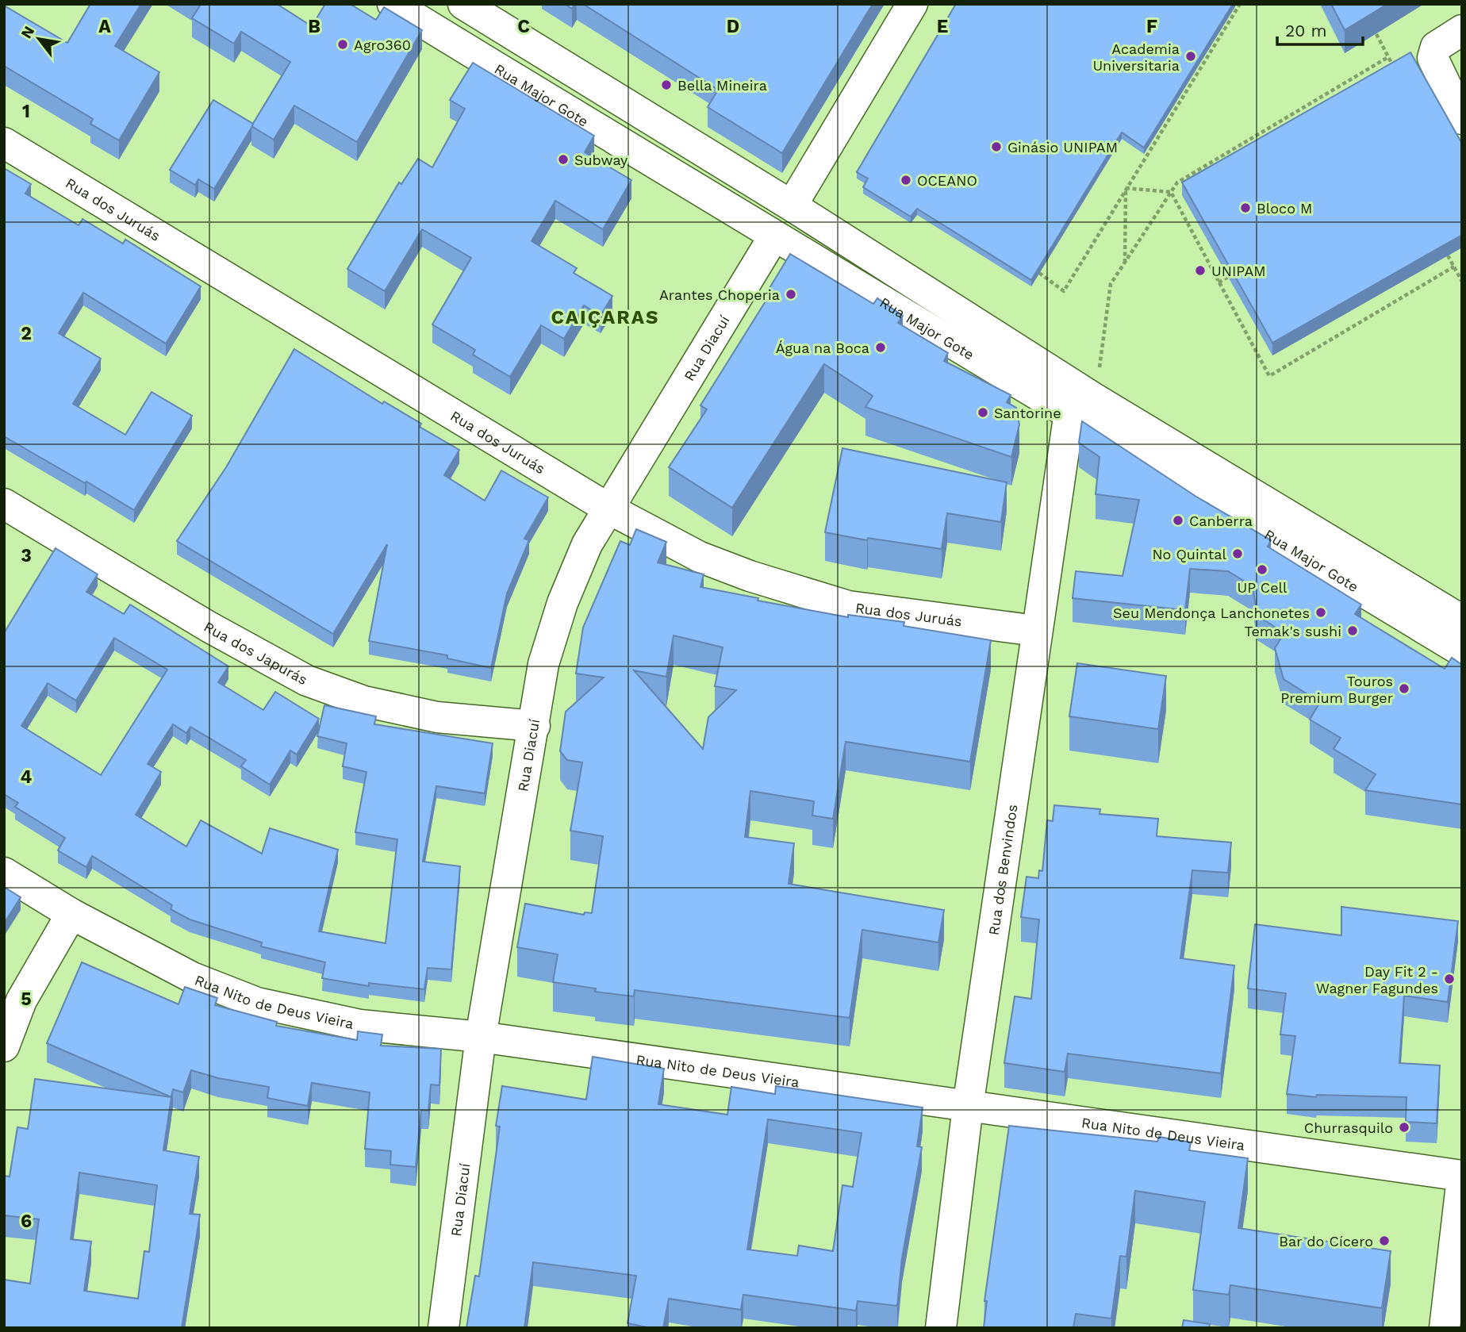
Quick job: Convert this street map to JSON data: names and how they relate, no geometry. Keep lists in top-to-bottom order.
{
  "streets": {
    "street": [
      "Rua Major Gote",
      "Rua dos Juruás",
      "Rua Diacuí",
      "Rua dos Japurás",
      "Rua dos Benvindos",
      "Rua Nito de Deus Vieira"
    ]
  },
  "crossings": [
    ["Rua Major Gote", "Rua Diacuí"],
    ["Rua Major Gote", "Rua dos Benvindos"],
    ["Rua dos Juruás", "Rua Diacuí"],
    ["Rua dos Juruás", "Rua dos Benvindos"],
    ["Rua Diacuí", "Rua dos Japurás"],
    ["Rua Diacuí", "Rua Nito de Deus Vieira"],
    ["Rua dos Benvindos", "Rua Nito de Deus Vieira"]
  ],
  "districts": ["CAIÇARAS"],
  "places": [
    "Agro360",
    "Academia Universitaria",
    "Bella Mineira",
    "Ginásio UNIPAM",
    "Subway",
    "OCEANO",
    "Bloco M",
    "UNIPAM",
    "Arantes Choperia",
    "Água na Boca",
    "Santorine",
    "Canberra",
    "No Quintal",
    "UP Cell",
    "Seu Mendonça Lanchonetes",
    "Temak's sushi",
    "Touros Premium Burger",
    "Day Fit 2 - Wagner Fagundes",
    "Churrasquilo",
    "Bar do Cícero"
  ],
  "scale_bar": "20 m",
  "north": "top left",
  "grid": {
    "columns": [
      "A",
      "B",
      "C",
      "D",
      "E",
      "F"
    ],
    "rows": [
      "1",
      "2",
      "3",
      "4",
      "5",
      "6"
    ]
  }
}
